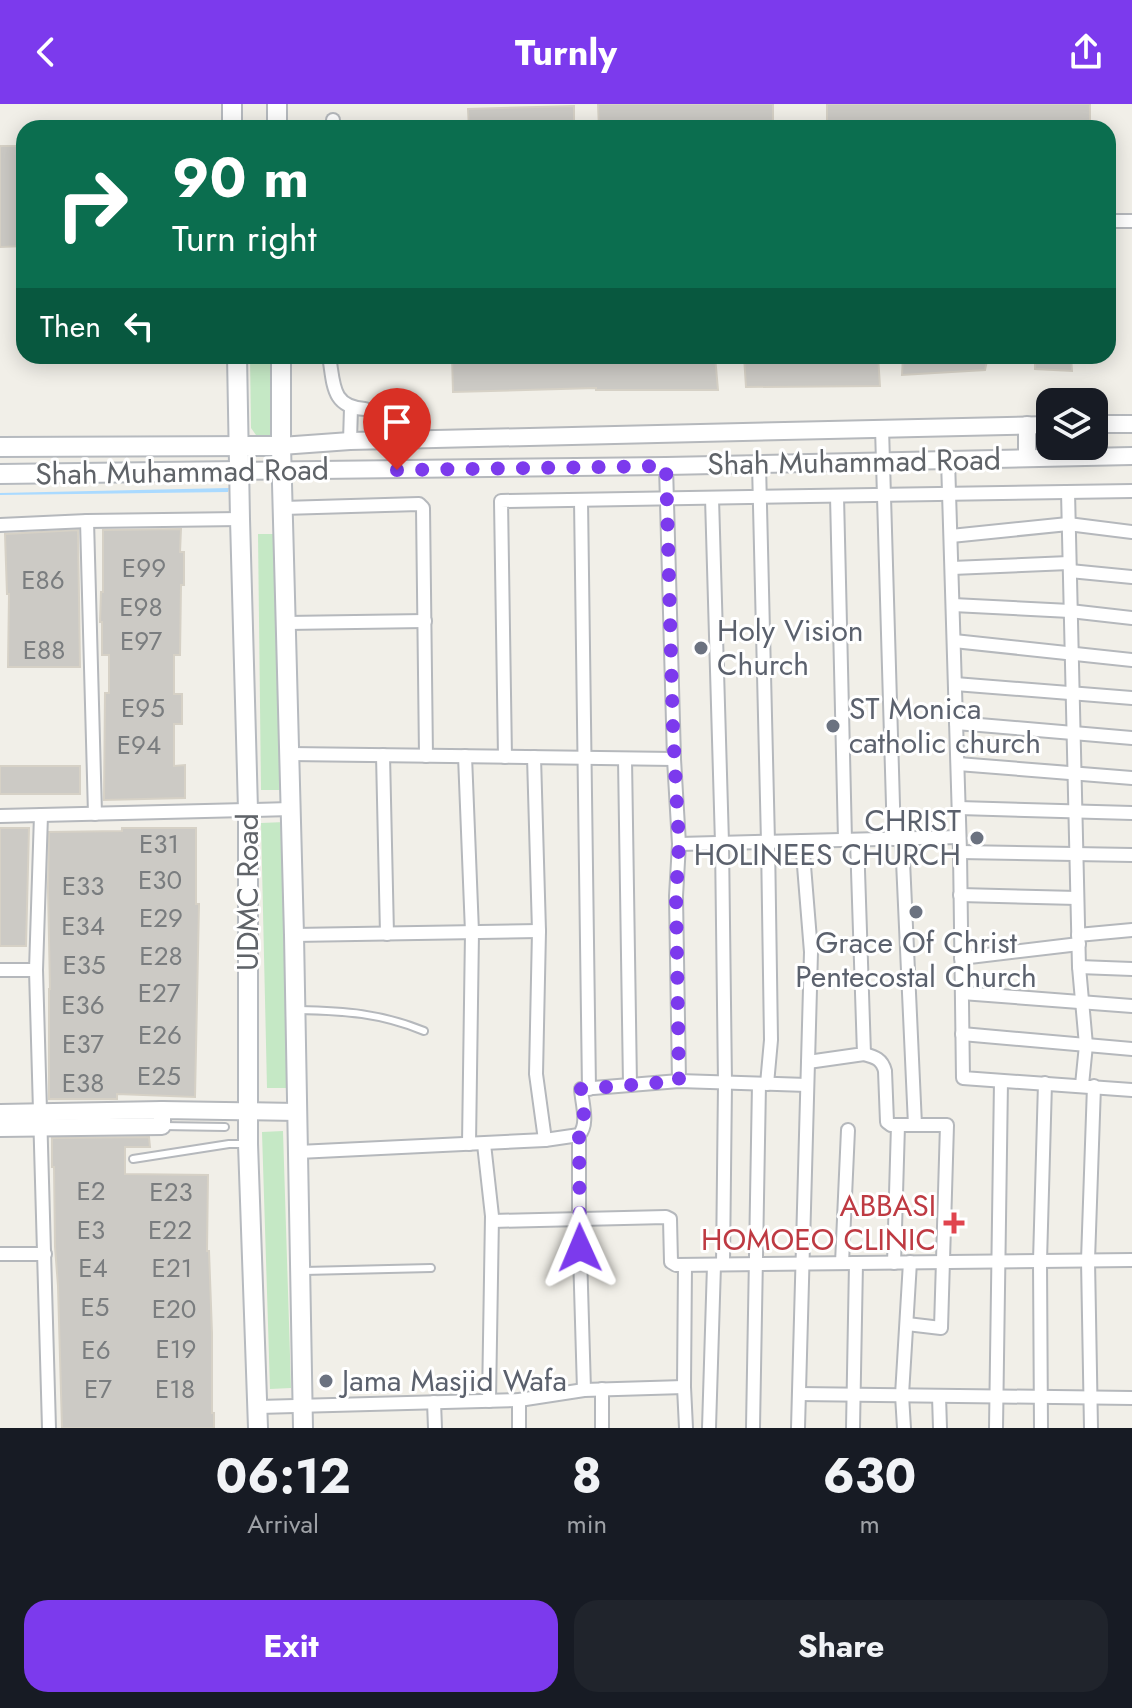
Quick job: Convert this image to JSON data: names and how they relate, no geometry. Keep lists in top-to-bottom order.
{
  "streets": {
    "main road": ["Shah Muhammad Road", "UDMC Road"]
  },
  "crossings": [
    ["Shah Muhammad Road", "UDMC Road"]
  ],
  "places": {
    "other": [
      "Holy Vision Church",
      "ST Monica catholic church",
      "CHRIST HOLINEES CHURCH",
      "Grace Of Christ Pentecostal Church",
      "Jama Masjid Wafa"
    ],
    "health": ["ABBASI HOMOEO CLINIC"]
  },
  "house_numbers": [
    "E99",
    "E86",
    "E98",
    "E97",
    "E88",
    "E95",
    "E94",
    "E31",
    "E30",
    "E33",
    "E29",
    "E34",
    "E28",
    "E35",
    "E27",
    "E36",
    "E26",
    "E37",
    "E25",
    "E38",
    "E2",
    "E23",
    "E3",
    "E22",
    "E4",
    "E21",
    "E5",
    "E20",
    "E19",
    "E6",
    "E7",
    "E18"
  ],
  "page": {
    "header": "Turnly",
    "turn": ["90 m", "Turn right"],
    "then": "Then",
    "eta": [
      "06:12",
      "Arrival",
      "8",
      "min",
      "630",
      "m"
    ],
    "buttons": ["Exit", "Share"]
  }
}
